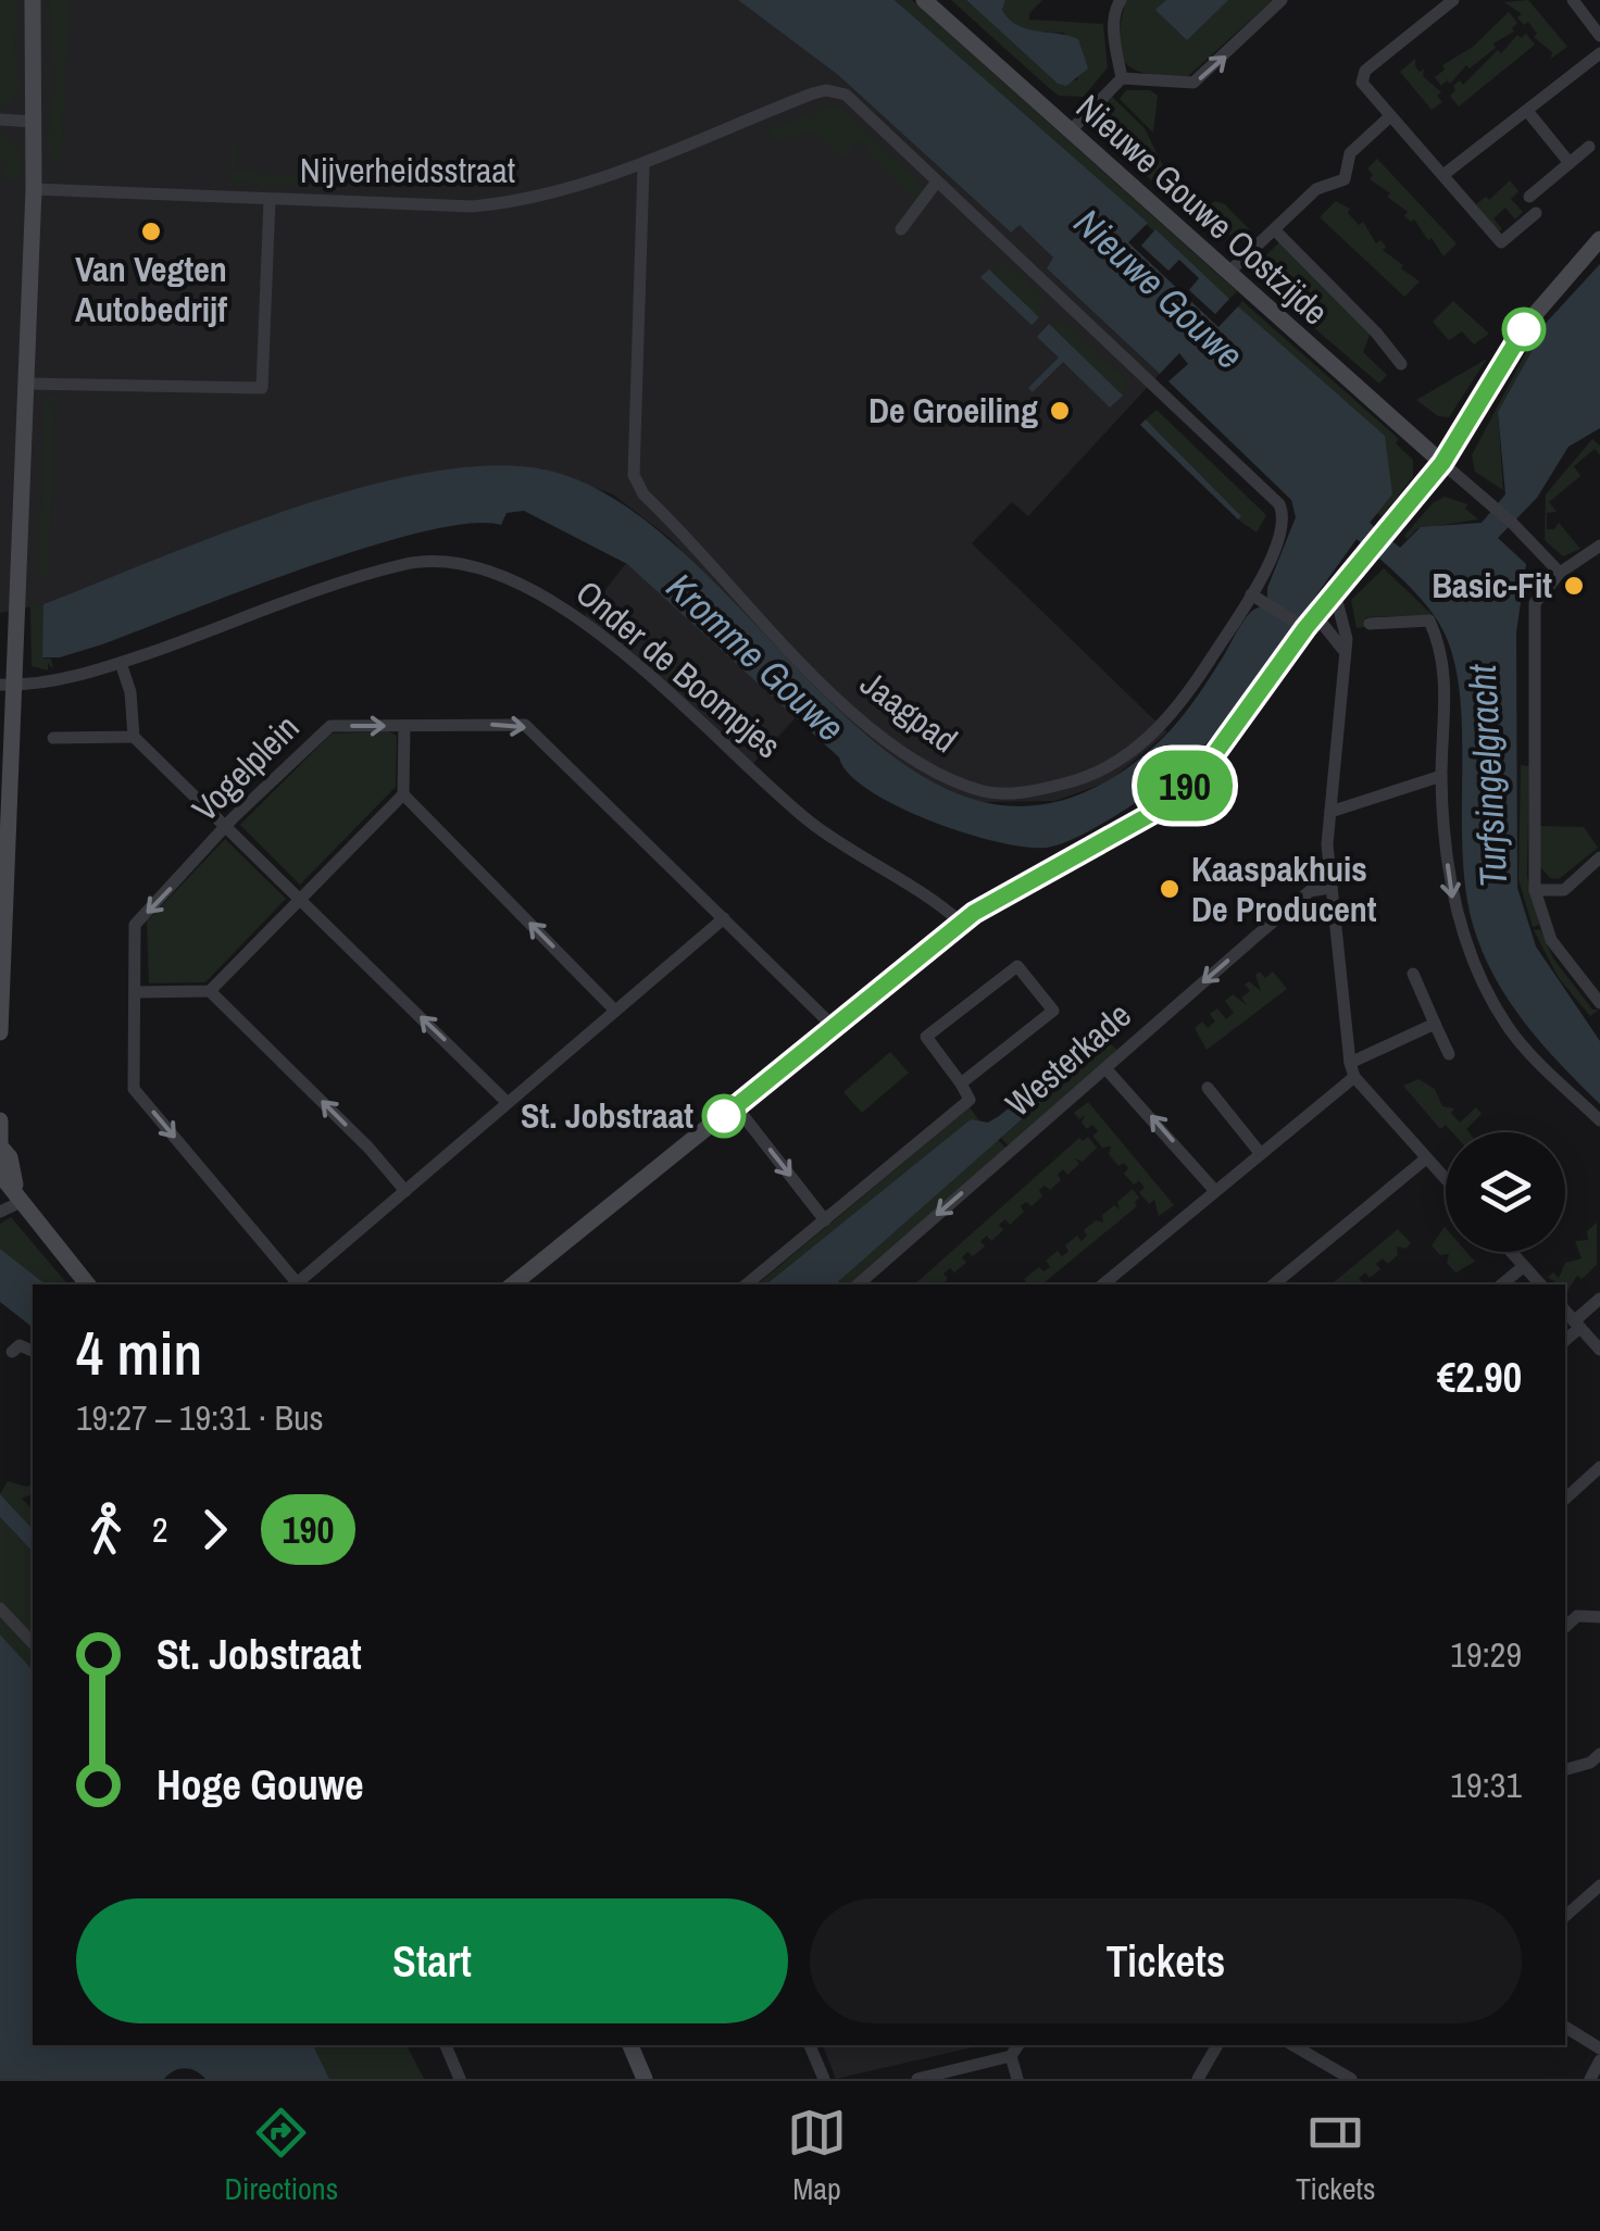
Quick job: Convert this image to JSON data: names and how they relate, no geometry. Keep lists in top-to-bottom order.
{
  "streets": {
    "main road": ["Nieuwe Gouwe Oostzijde"],
    "street": [
      "Nijverheidsstraat",
      "Onder de Boompjes",
      "Jaagpad",
      "Vogelplein",
      "Westerkade"
    ]
  },
  "crossings": [
    ["Nijverheidsstraat", "Jaagpad"]
  ],
  "water": ["Nieuwe Gouwe", "Kromme Gouwe", "Turfsingelgracht"],
  "places": [
    "Van Vegten Autobedrijf",
    "De Groeiling",
    "Basic-Fit",
    "Kaaspakhuis De Producent",
    "St. Jobstraat"
  ],
  "lines": ["bus line 190"],
  "page": {
    "on_map": "190",
    "heading": ["4 min", "19:27 – 19:31 · Bus", "€2.90"],
    "legs": ["2", "190"],
    "list": [
      {
        "name": "St. Jobstraat",
        "value": "19:29"
      },
      {
        "name": "Hoge Gouwe",
        "value": "19:31"
      }
    ],
    "buttons": ["Start", "Tickets"],
    "tabs": ["Directions", "Map", "Tickets"]
  }
}
